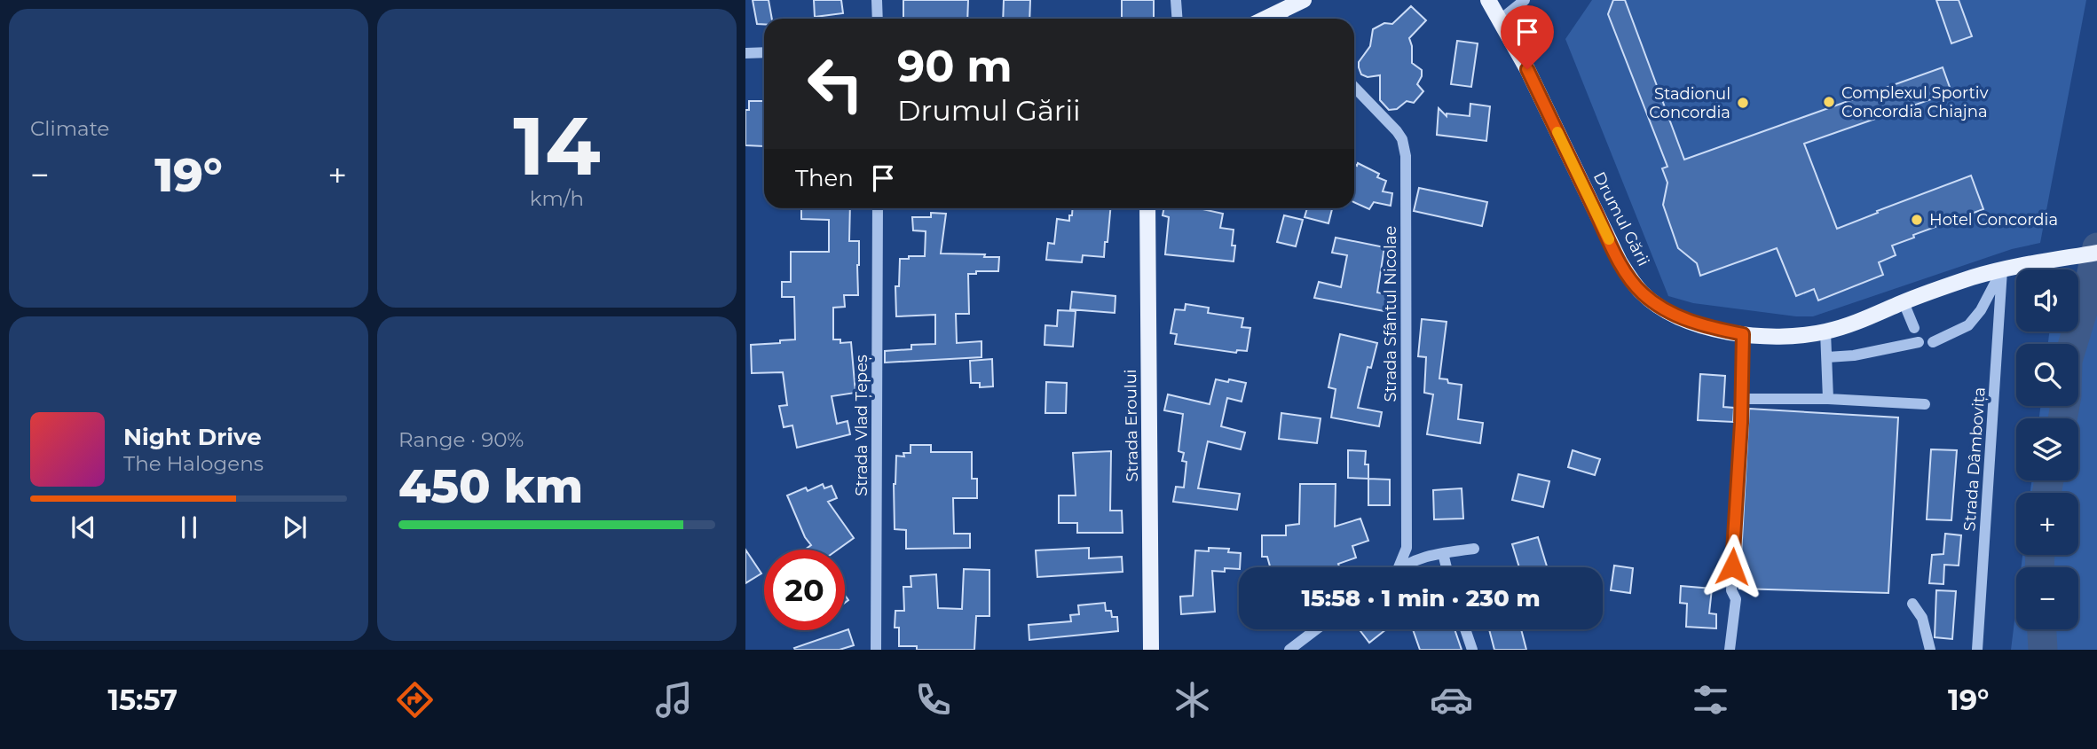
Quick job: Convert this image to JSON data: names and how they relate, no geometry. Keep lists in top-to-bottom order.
{
  "streets": {
    "main road": ["Drumul Gării", "Strada Eroului"],
    "street": ["Strada Sfântul Nicolae", "Strada Vlad Țepeș", "Strada Dâmbovița"]
  },
  "crossings": [
    ["Drumul Gării", "Strada Dâmbovița"]
  ],
  "places": ["Complexul Sportiv Concordia Chiajna", "Stadionul Concordia", "Hotel Concordia"],
  "page": {
    "tile": [
      "Climate",
      ["14", "km/h"],
      ["Range · 90%", "450 km"]
    ],
    "turn": ["90 m", "Drumul Gării"],
    "then": "Then",
    "heat": ["−", "19°", "+"],
    "map_buttons": ["+", "−"],
    "song": ["Night Drive", "The Halogens"],
    "limit": "20",
    "trip": "15:58 · 1 min · 230 m",
    "tabs": ["15:57", "19°"]
  }
}
